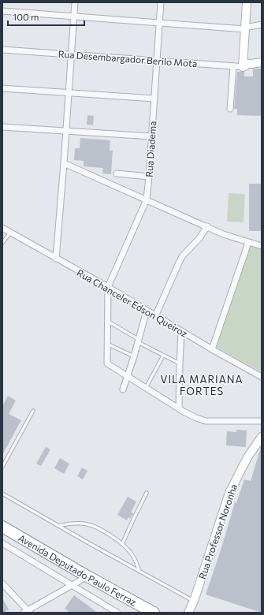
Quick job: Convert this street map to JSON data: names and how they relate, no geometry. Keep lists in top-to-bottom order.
{
  "streets": {
    "highway": ["Avenida Deputado Paulo Ferraz"],
    "street": [
      "Rua Desembargador Berilo Mota",
      "Rua Diadema",
      "Rua Chanceler Edson Queiroz",
      "Rua Professor Noronha"
    ]
  },
  "crossings": [
    ["Rua Desembargador Berilo Mota", "Rua Diadema"],
    ["Rua Diadema", "Rua Chanceler Edson Queiroz"]
  ],
  "districts": ["VILA MARIANA FORTES"],
  "scale_bar": "100 m"
}
